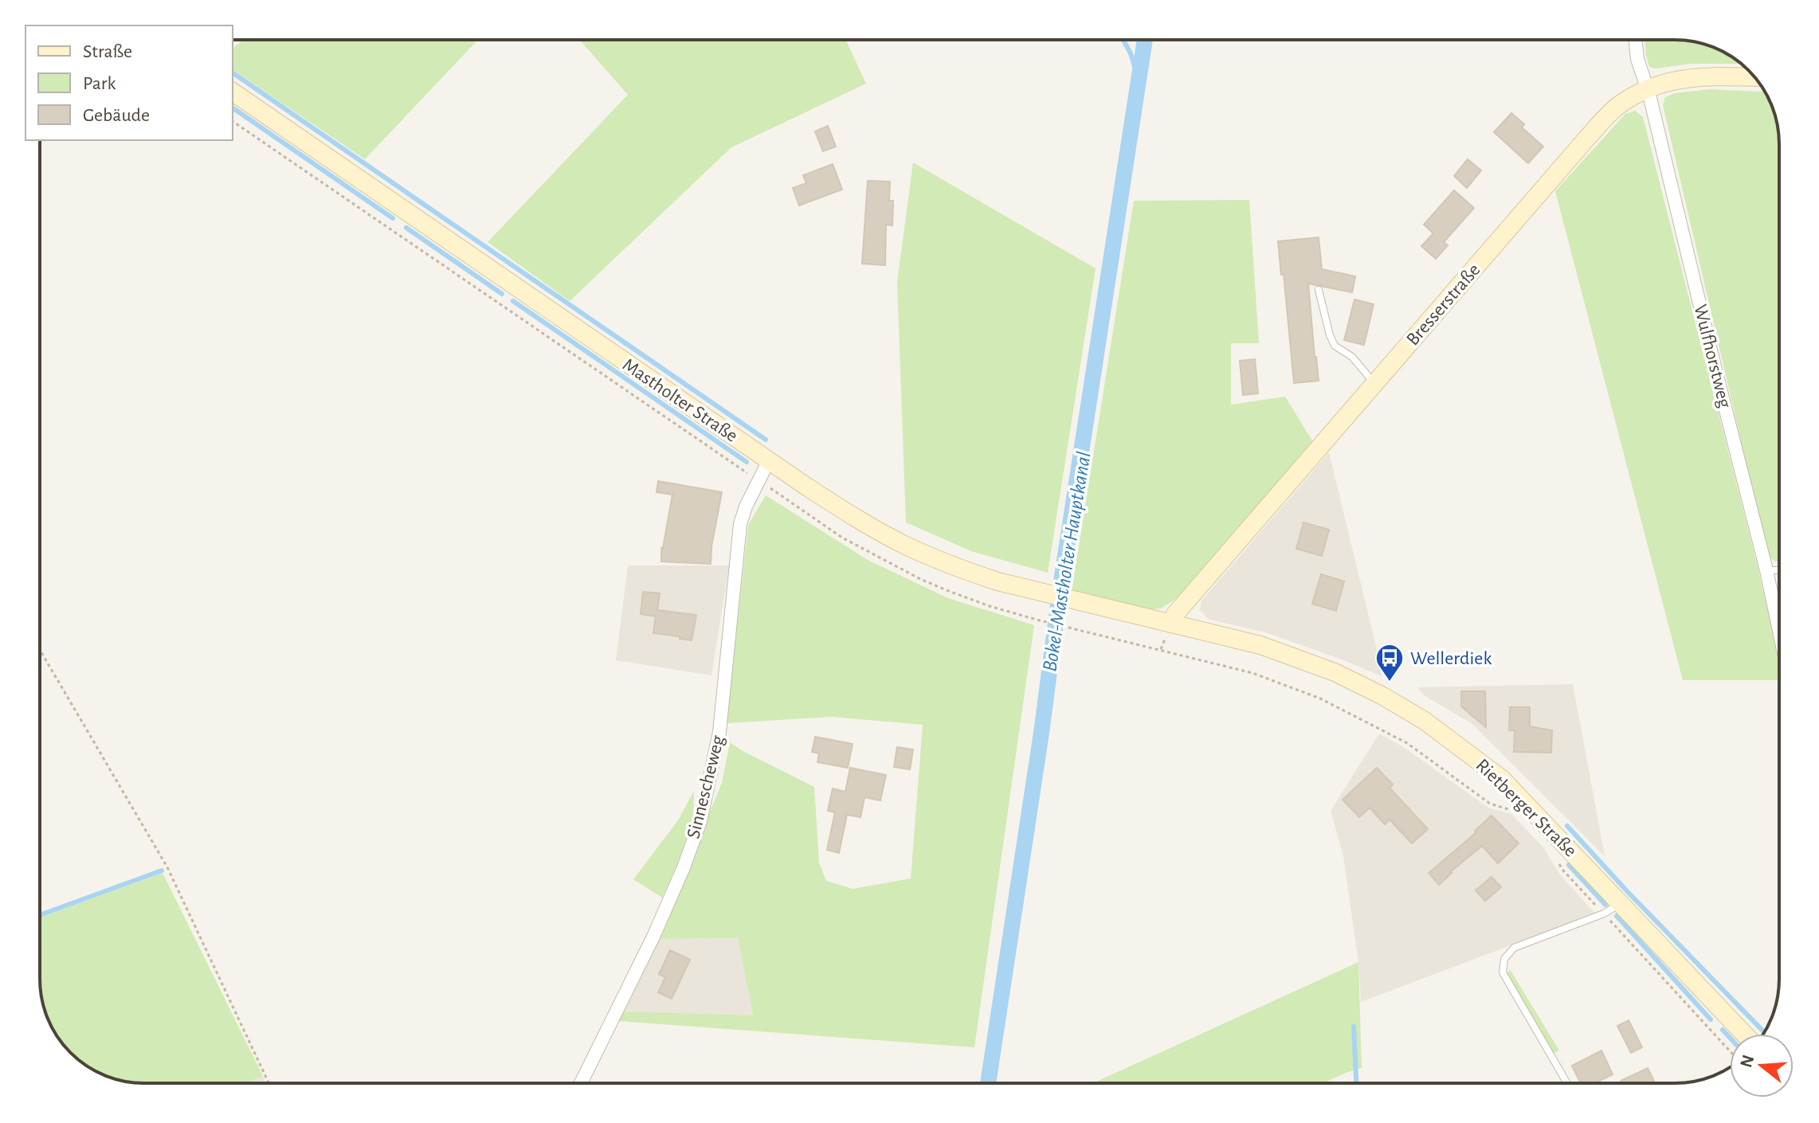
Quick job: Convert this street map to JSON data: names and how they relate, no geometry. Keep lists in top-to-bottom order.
{
  "streets": {
    "main road": ["Bresserstraße", "Mastholter Straße", "Rietberger Straße"],
    "street": ["Wulfhorstweg", "Sinnescheweg"]
  },
  "crossings": [
    ["Bresserstraße", "Wulfhorstweg"],
    ["Bresserstraße", "Mastholter Straße"],
    ["Bresserstraße", "Rietberger Straße"],
    ["Mastholter Straße", "Sinnescheweg"],
    ["Mastholter Straße", "Rietberger Straße"]
  ],
  "water": ["Bokel-Mastholter Hauptkanal"],
  "places": {
    "bus stop": ["Wellerdiek"]
  },
  "legend": ["Straße", "Park", "Gebäude"],
  "north": "left"
}
